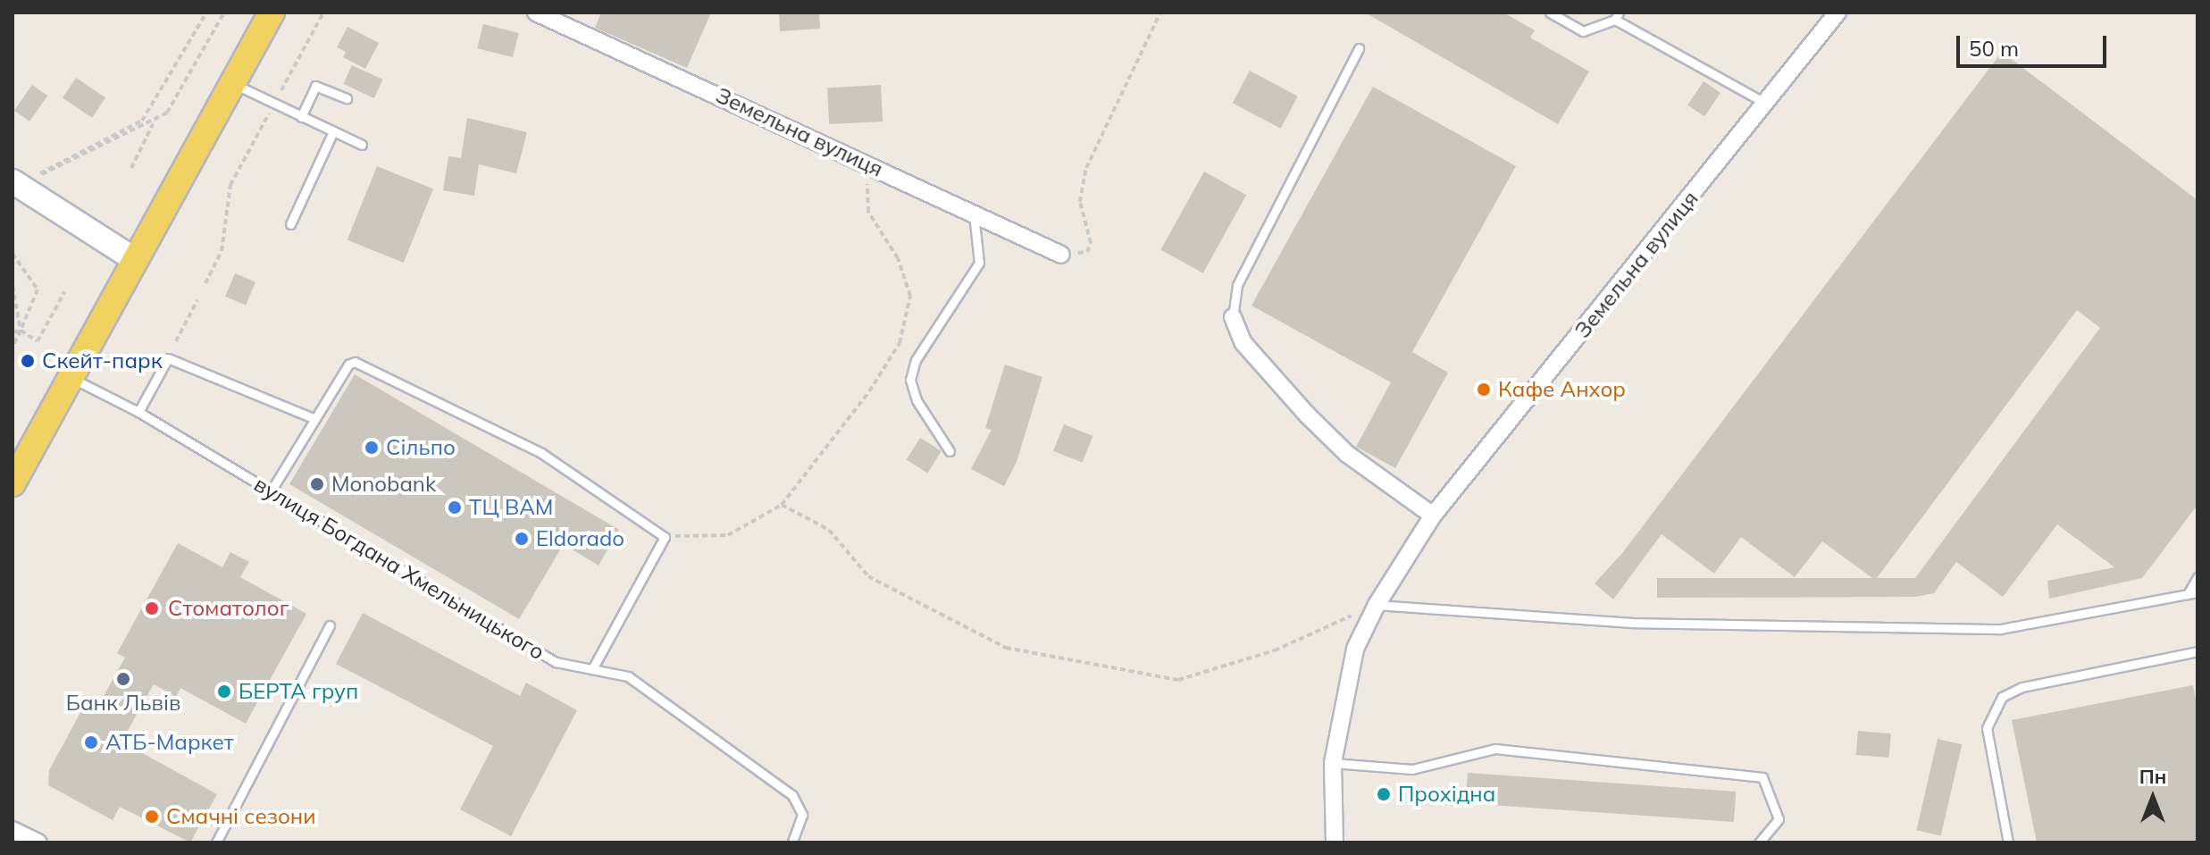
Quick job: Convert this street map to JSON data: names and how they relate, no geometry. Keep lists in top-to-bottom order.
{
  "streets": {
    "street": ["Земельна вулиця"],
    "lane": ["вулиця Богдана Хмельницького"]
  },
  "places": [
    "Скейт-парк",
    "Кафе Анхор",
    "Сільпо",
    "Monobank",
    "ТЦ ВАМ",
    "Eldorado",
    "Стоматолог",
    "Банк Львів",
    "БЕРТА груп",
    "АТБ-Маркет",
    "Прохідна",
    "Смачні сезони"
  ],
  "scale_bar": "50 m",
  "north": "top"
}
